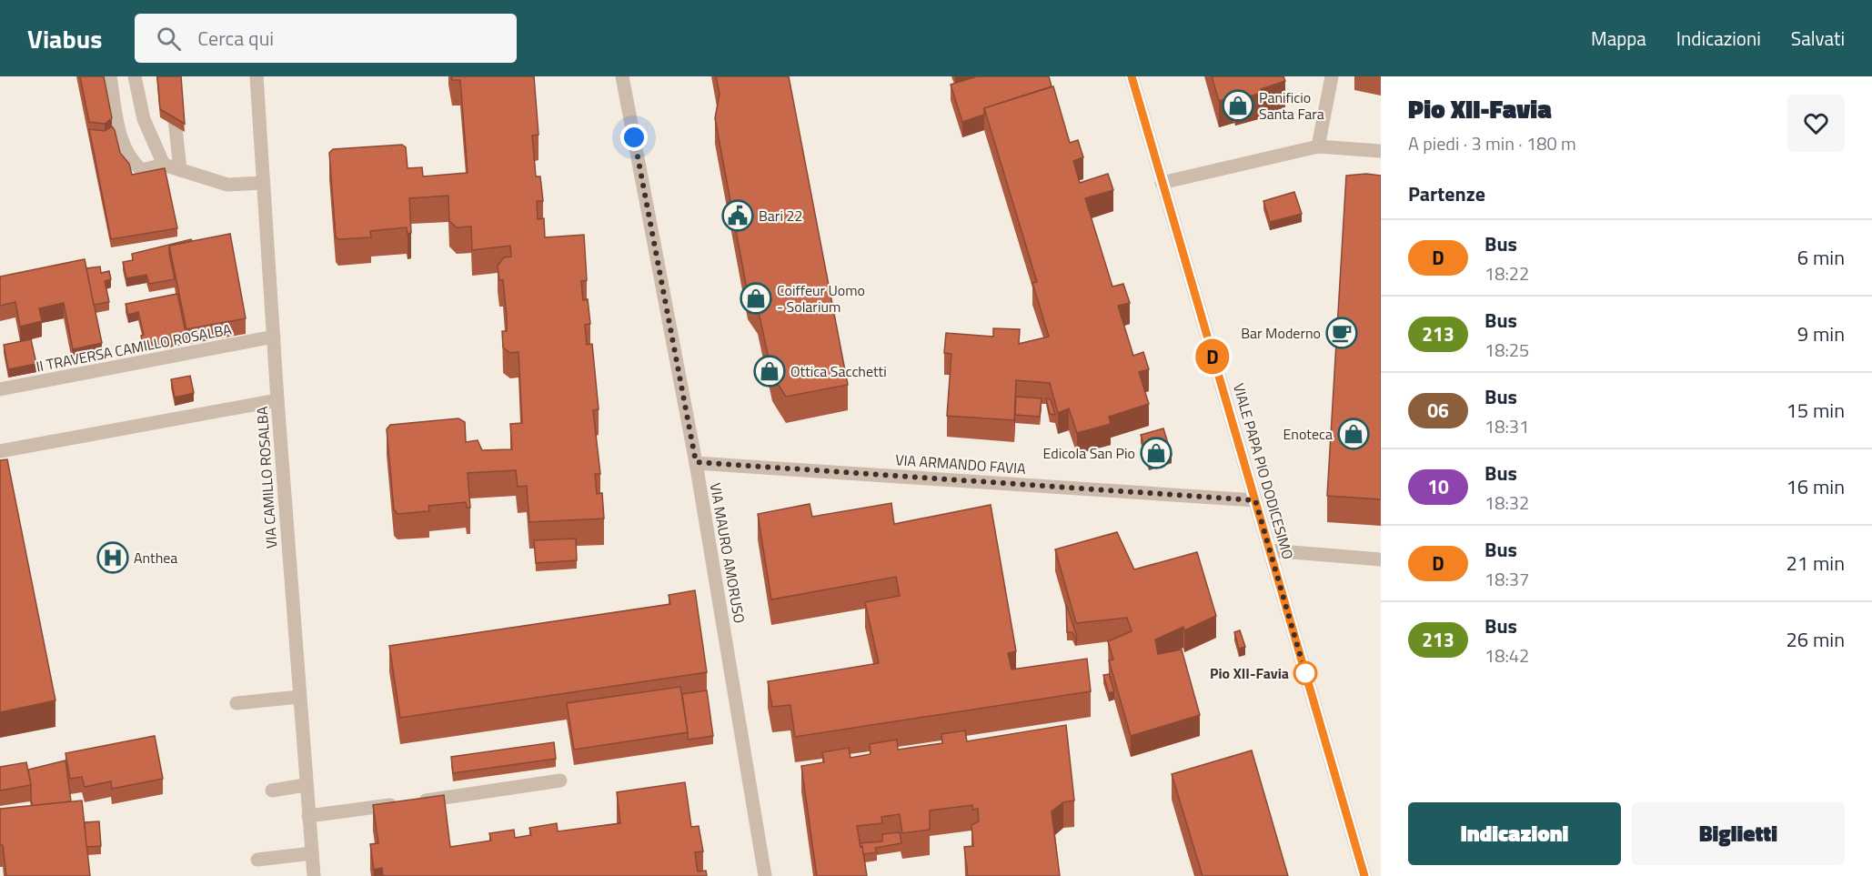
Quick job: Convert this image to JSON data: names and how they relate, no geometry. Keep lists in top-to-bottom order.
{
  "streets": {
    "street": [
      "II TRAVERSA CAMILLO ROSALBA",
      "VIA ARMANDO FAVIA",
      "VIALE PAPA PIO DODICESIMO",
      "VIA CAMILLO ROSALBA",
      "VIA MAURO AMORUSO"
    ]
  },
  "crossings": [
    ["II TRAVERSA CAMILLO ROSALBA", "VIA CAMILLO ROSALBA"],
    ["VIA ARMANDO FAVIA", "VIALE PAPA PIO DODICESIMO"],
    ["VIA ARMANDO FAVIA", "VIA MAURO AMORUSO"]
  ],
  "places": {
    "shop": [
      "Panificio Santa Fara",
      "Coiffeur Uomo - Solarium",
      "Ottica Sacchetti",
      "Enoteca",
      "Edicola San Pio"
    ],
    "public building": ["Bari 22"],
    "cafe": ["Bar Moderno"],
    "hospital": ["Anthea"],
    "other": ["Pio XII-Favia"]
  },
  "lines": ["bus line D"],
  "page": {
    "header": "Viabus",
    "search": "Cerca qui",
    "nav": ["Mappa", "Indicazioni", "Salvati"],
    "on_map": "D",
    "heading": [
      ["Pio XII-Favia", "A piedi · 3 min · 180 m"],
      "Partenze"
    ],
    "list": [
      {
        "mark": "D",
        "name": "Bus",
        "note": "18:22",
        "value": "6 min"
      },
      {
        "mark": "213",
        "name": "Bus",
        "note": "18:25",
        "value": "9 min"
      },
      {
        "mark": "06",
        "name": "Bus",
        "note": "18:31",
        "value": "15 min"
      },
      {
        "mark": "10",
        "name": "Bus",
        "note": "18:32",
        "value": "16 min"
      },
      {
        "mark": "D",
        "name": "Bus",
        "note": "18:37",
        "value": "21 min"
      },
      {
        "mark": "213",
        "name": "Bus",
        "note": "18:42",
        "value": "26 min"
      }
    ],
    "buttons": ["Indicazioni", "Biglietti"]
  }
}
